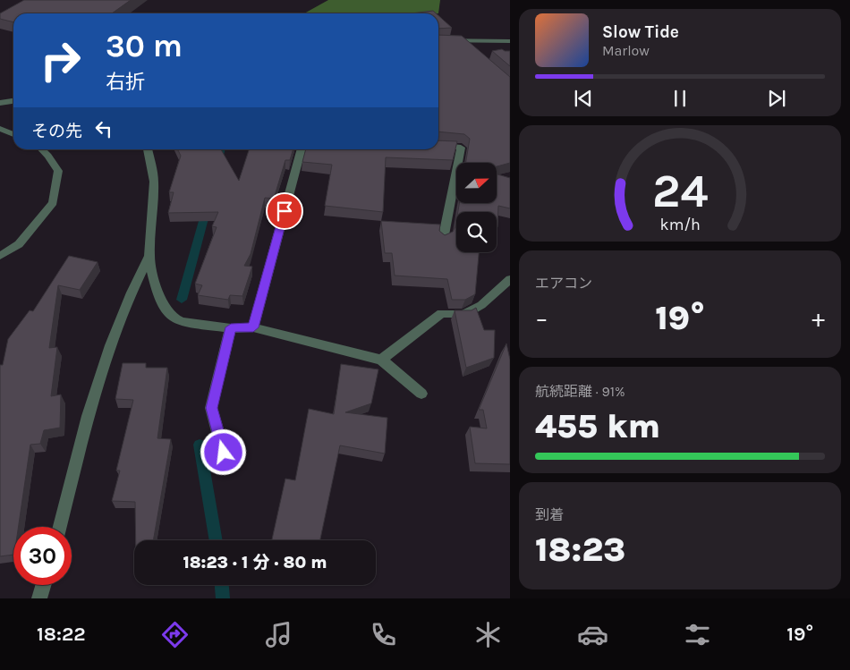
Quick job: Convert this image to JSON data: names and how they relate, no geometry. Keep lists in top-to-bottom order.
{
  "north": "right",
  "page": {
    "turn": ["30 m", "右折"],
    "song": ["Slow Tide", "Marlow"],
    "then": "その先",
    "tile": [
      "エアコン",
      ["航続距離 · 91%", "455 km"],
      ["到着", "18:23"]
    ],
    "heat": ["−", "19°", "+"],
    "limit": "30",
    "trip": "18:23 · 1 分 · 80 m",
    "tabs": ["18:22", "19°"],
    "gauge": ["24", "km/h"]
  }
}
